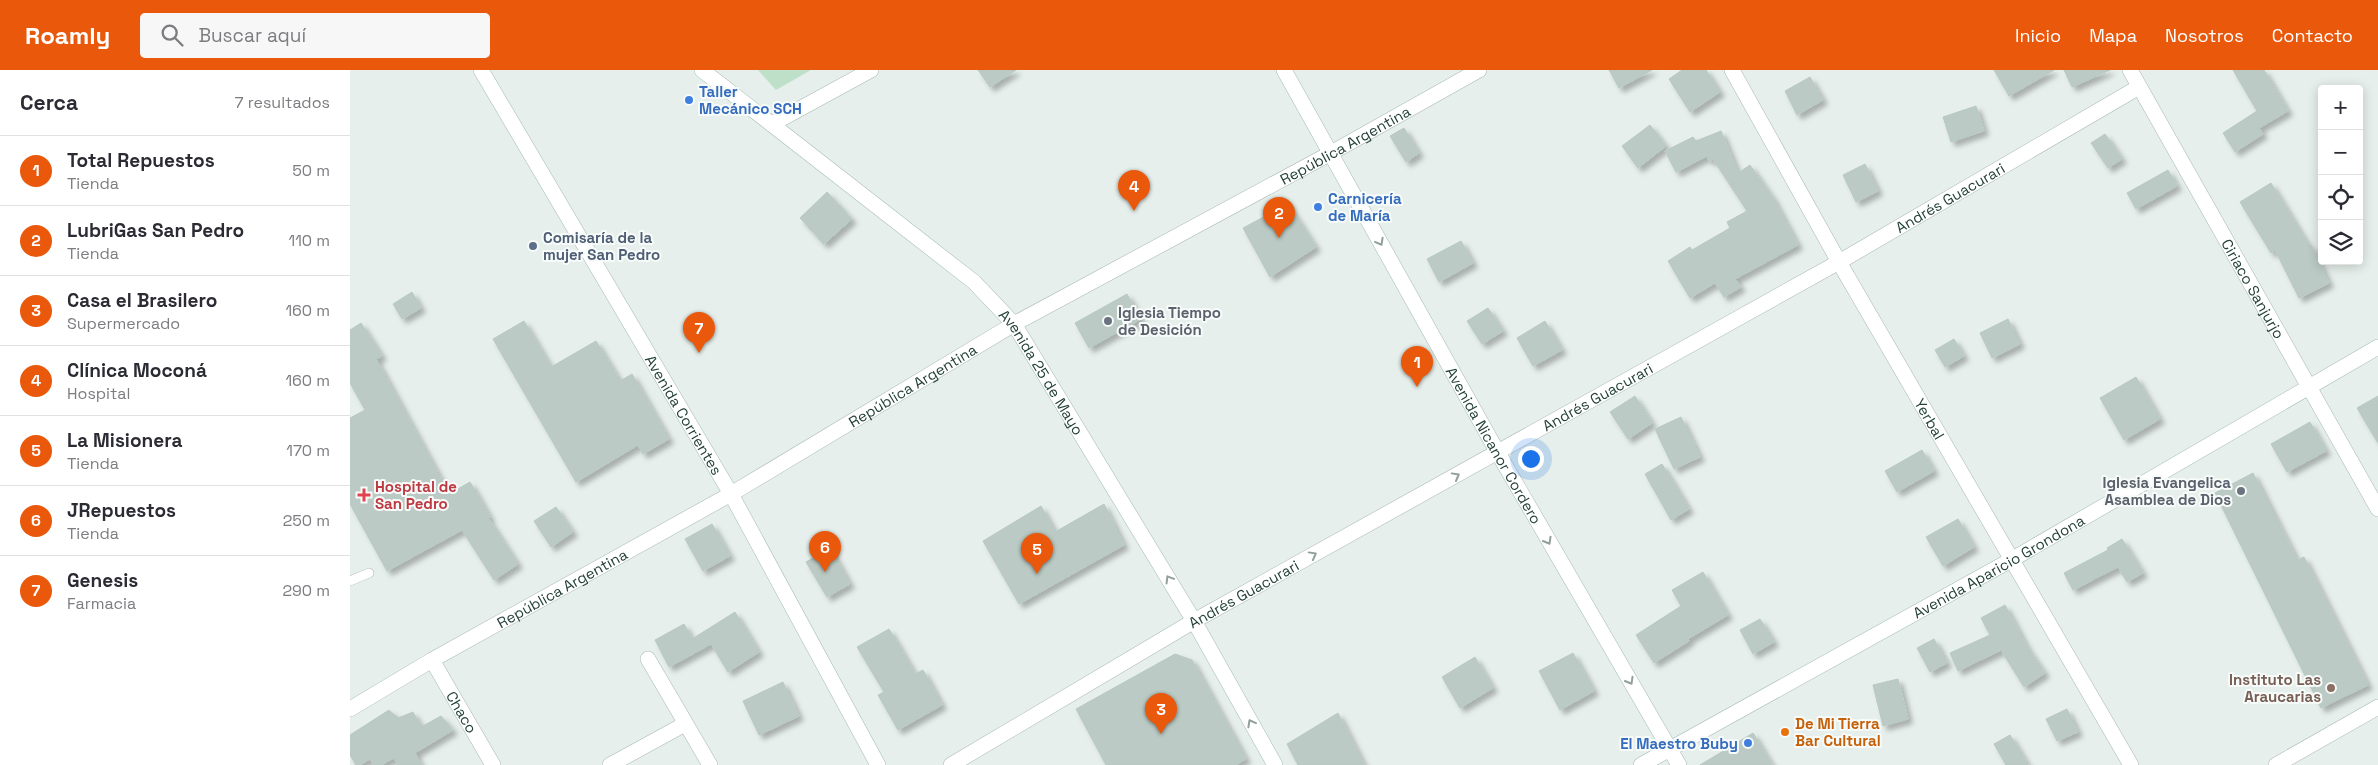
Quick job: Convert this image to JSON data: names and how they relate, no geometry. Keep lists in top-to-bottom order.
{
  "streets": {
    "street": [
      "República Argentina",
      "Andrés Guacurari",
      "Ciriaco Sanjurjo",
      "Avenida 25 de Mayo",
      "Avenida Corrientes",
      "Yerbal",
      "Avenida Nicanor Cordero",
      "Avenida Aparicio Grondona",
      "Chaco"
    ]
  },
  "crossings": [
    ["República Argentina", "Avenida 25 de Mayo"],
    ["República Argentina", "Avenida Corrientes"],
    ["República Argentina", "Avenida Nicanor Cordero"],
    ["República Argentina", "Chaco"],
    ["Andrés Guacurari", "Ciriaco Sanjurjo"],
    ["Andrés Guacurari", "Avenida 25 de Mayo"],
    ["Andrés Guacurari", "Yerbal"],
    ["Andrés Guacurari", "Avenida Nicanor Cordero"],
    ["Ciriaco Sanjurjo", "Avenida Aparicio Grondona"],
    ["Yerbal", "Avenida Aparicio Grondona"],
    ["Avenida Nicanor Cordero", "Avenida Aparicio Grondona"]
  ],
  "one_way": ["Avenida 25 de Mayo", "Avenida Nicanor Cordero"],
  "places": {
    "other": [
      "Taller Mecánico SCH",
      "Carnicería de María",
      "Comisaría de la mujer San Pedro",
      "Iglesia Tiempo de Desición",
      "Iglesia Evangelica Asamblea de Dios",
      "Instituto Las Araucarias",
      "De Mi Tierra Bar Cultural",
      "El Maestro Buby"
    ],
    "health": ["Hospital de San Pedro"]
  },
  "page": {
    "header": "Roamly",
    "search": "Buscar aquí",
    "nav": [
      "Inicio",
      "Mapa",
      "Nosotros",
      "Contacto"
    ],
    "heading": ["Cerca", "7 resultados"],
    "map_buttons": ["+", "−"],
    "list": [
      {
        "mark": "1",
        "name": "Total Repuestos",
        "note": "Tienda",
        "value": "50 m"
      },
      {
        "mark": "2",
        "name": "LubriGas San Pedro",
        "note": "Tienda",
        "value": "110 m"
      },
      {
        "mark": "3",
        "name": "Casa el Brasilero",
        "note": "Supermercado",
        "value": "160 m"
      },
      {
        "mark": "4",
        "name": "Clínica Moconá",
        "note": "Hospital",
        "value": "160 m"
      },
      {
        "mark": "5",
        "name": "La Misionera",
        "note": "Tienda",
        "value": "170 m"
      },
      {
        "mark": "6",
        "name": "JRepuestos",
        "note": "Tienda",
        "value": "250 m"
      },
      {
        "mark": "7",
        "name": "Genesis",
        "note": "Farmacia",
        "value": "290 m"
      }
    ],
    "pins": [
      "4",
      "2",
      "7",
      "1",
      "6",
      "5",
      "3"
    ]
  }
}
